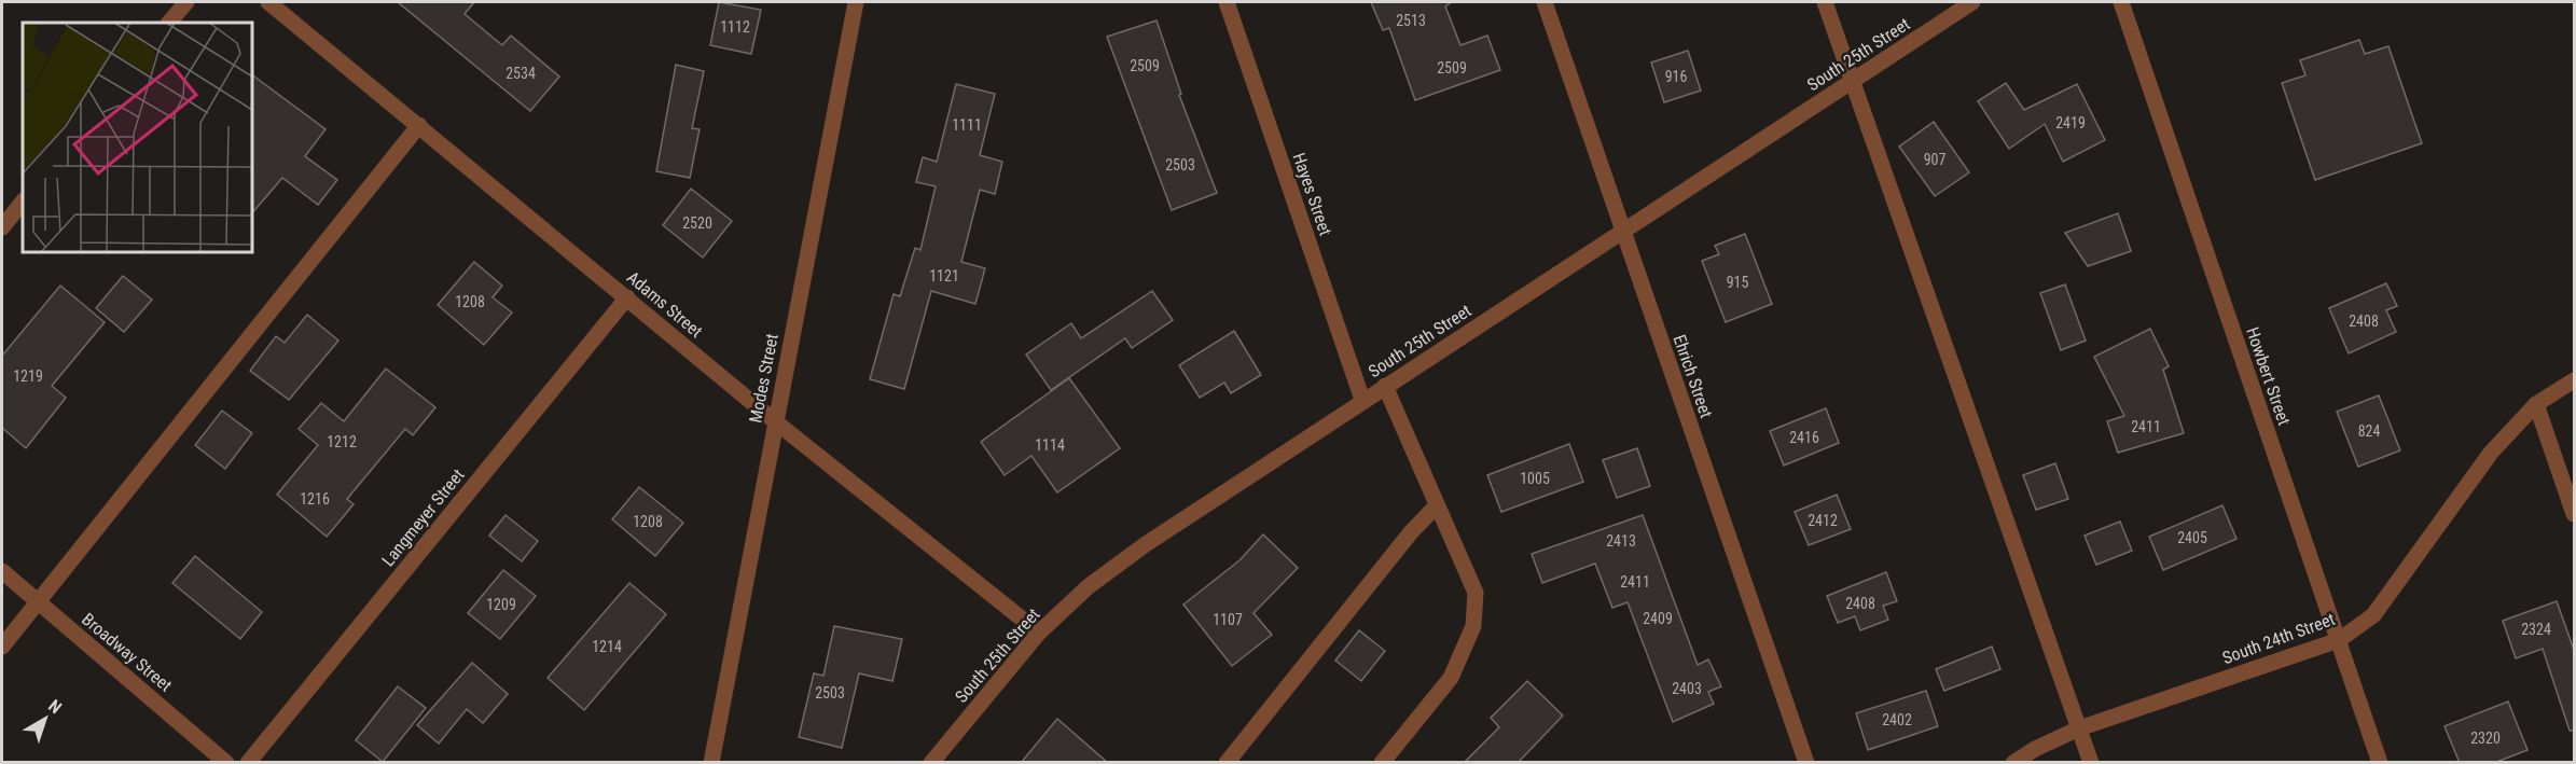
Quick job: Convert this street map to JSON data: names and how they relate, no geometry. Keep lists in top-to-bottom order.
{
  "streets": {
    "street": [
      "South 25th Street",
      "Hayes Street",
      "Adams Street",
      "Ehrich Street",
      "Howbert Street",
      "Modes Street",
      "Langmeyer Street",
      "South 24th Street",
      "Broadway Street"
    ]
  },
  "crossings": [
    ["South 25th Street", "Hayes Street"],
    ["South 25th Street", "Adams Street"],
    ["South 25th Street", "Ehrich Street"],
    ["Adams Street", "Modes Street"],
    ["Adams Street", "Langmeyer Street"],
    ["Howbert Street", "South 24th Street"]
  ],
  "house_numbers": [
    "2513",
    "1112",
    "2509",
    "2509",
    "2534",
    "916",
    "2419",
    "1111",
    "907",
    "2503",
    "2520",
    "1121",
    "915",
    "1208",
    "2408",
    "1219",
    "2411",
    "824",
    "2416",
    "1212",
    "1114",
    "1005",
    "1216",
    "2412",
    "1208",
    "2405",
    "2413",
    "2411",
    "2408",
    "1209",
    "2409",
    "1107",
    "2324",
    "1214",
    "2403",
    "2503",
    "2402",
    "2320"
  ],
  "north": "top right"
}
